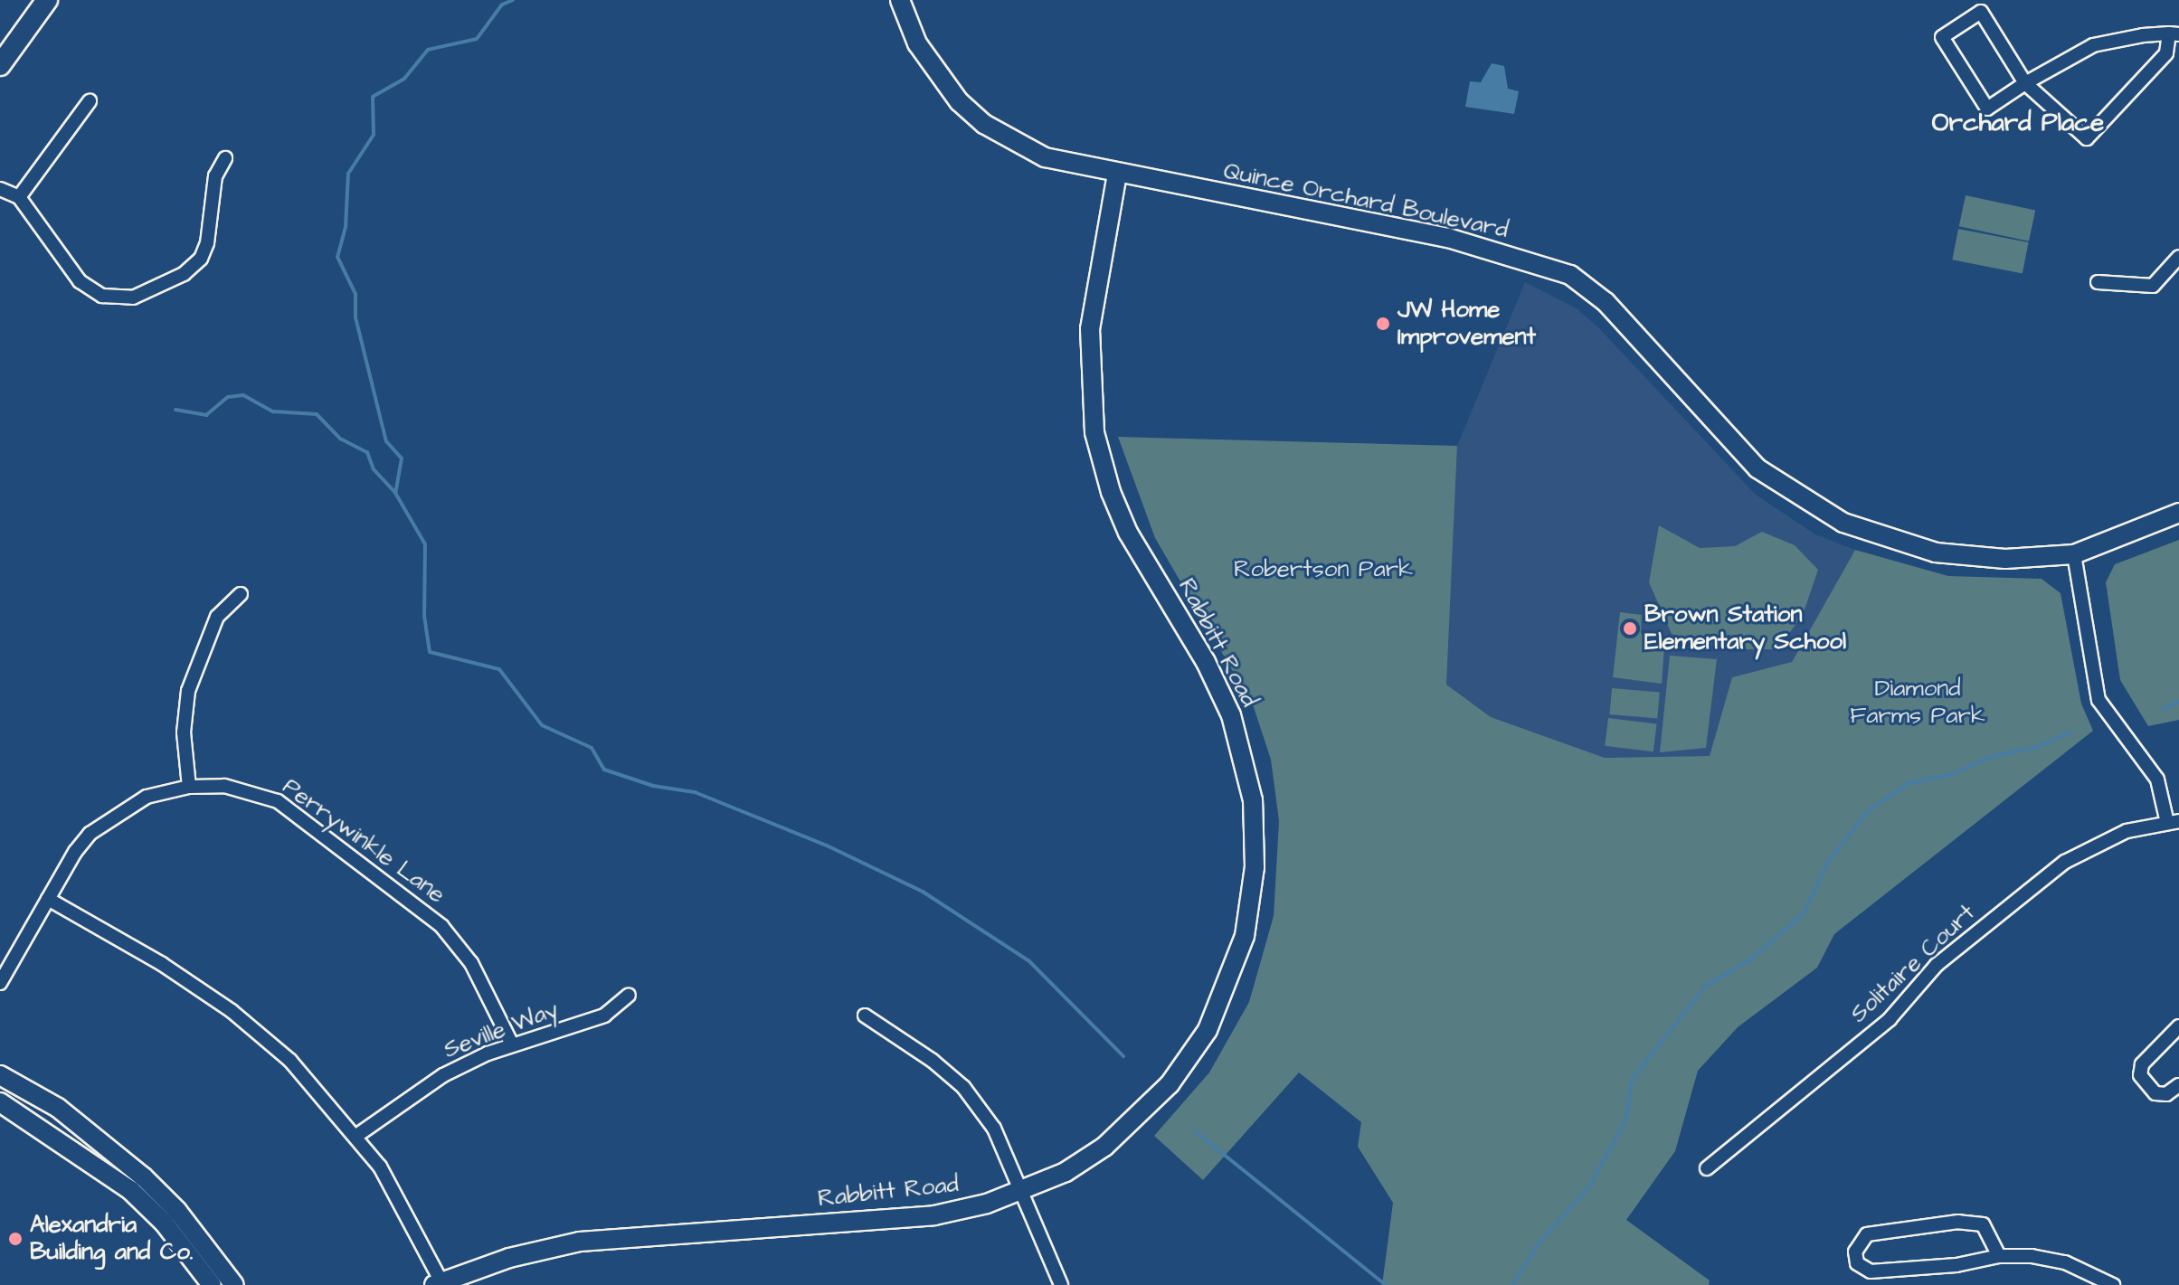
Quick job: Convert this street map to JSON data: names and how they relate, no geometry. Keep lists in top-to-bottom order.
{
  "streets": {
    "street": [
      "Quince Orchard Boulevard",
      "Rabbitt Road",
      "Perrywinkle Lane",
      "Solitaire Court",
      "Seville Way"
    ]
  },
  "crossings": [
    ["Quince Orchard Boulevard", "Rabbitt Road"],
    ["Quince Orchard Boulevard", "Solitaire Court"],
    ["Perrywinkle Lane", "Seville Way"]
  ],
  "districts": ["Orchard Place"],
  "parks": ["Robertson Park", "Diamond Farms Park"],
  "places": ["JW Home Improvement", "Brown Station Elementary School", "Alexandria Building and Co."]
}
